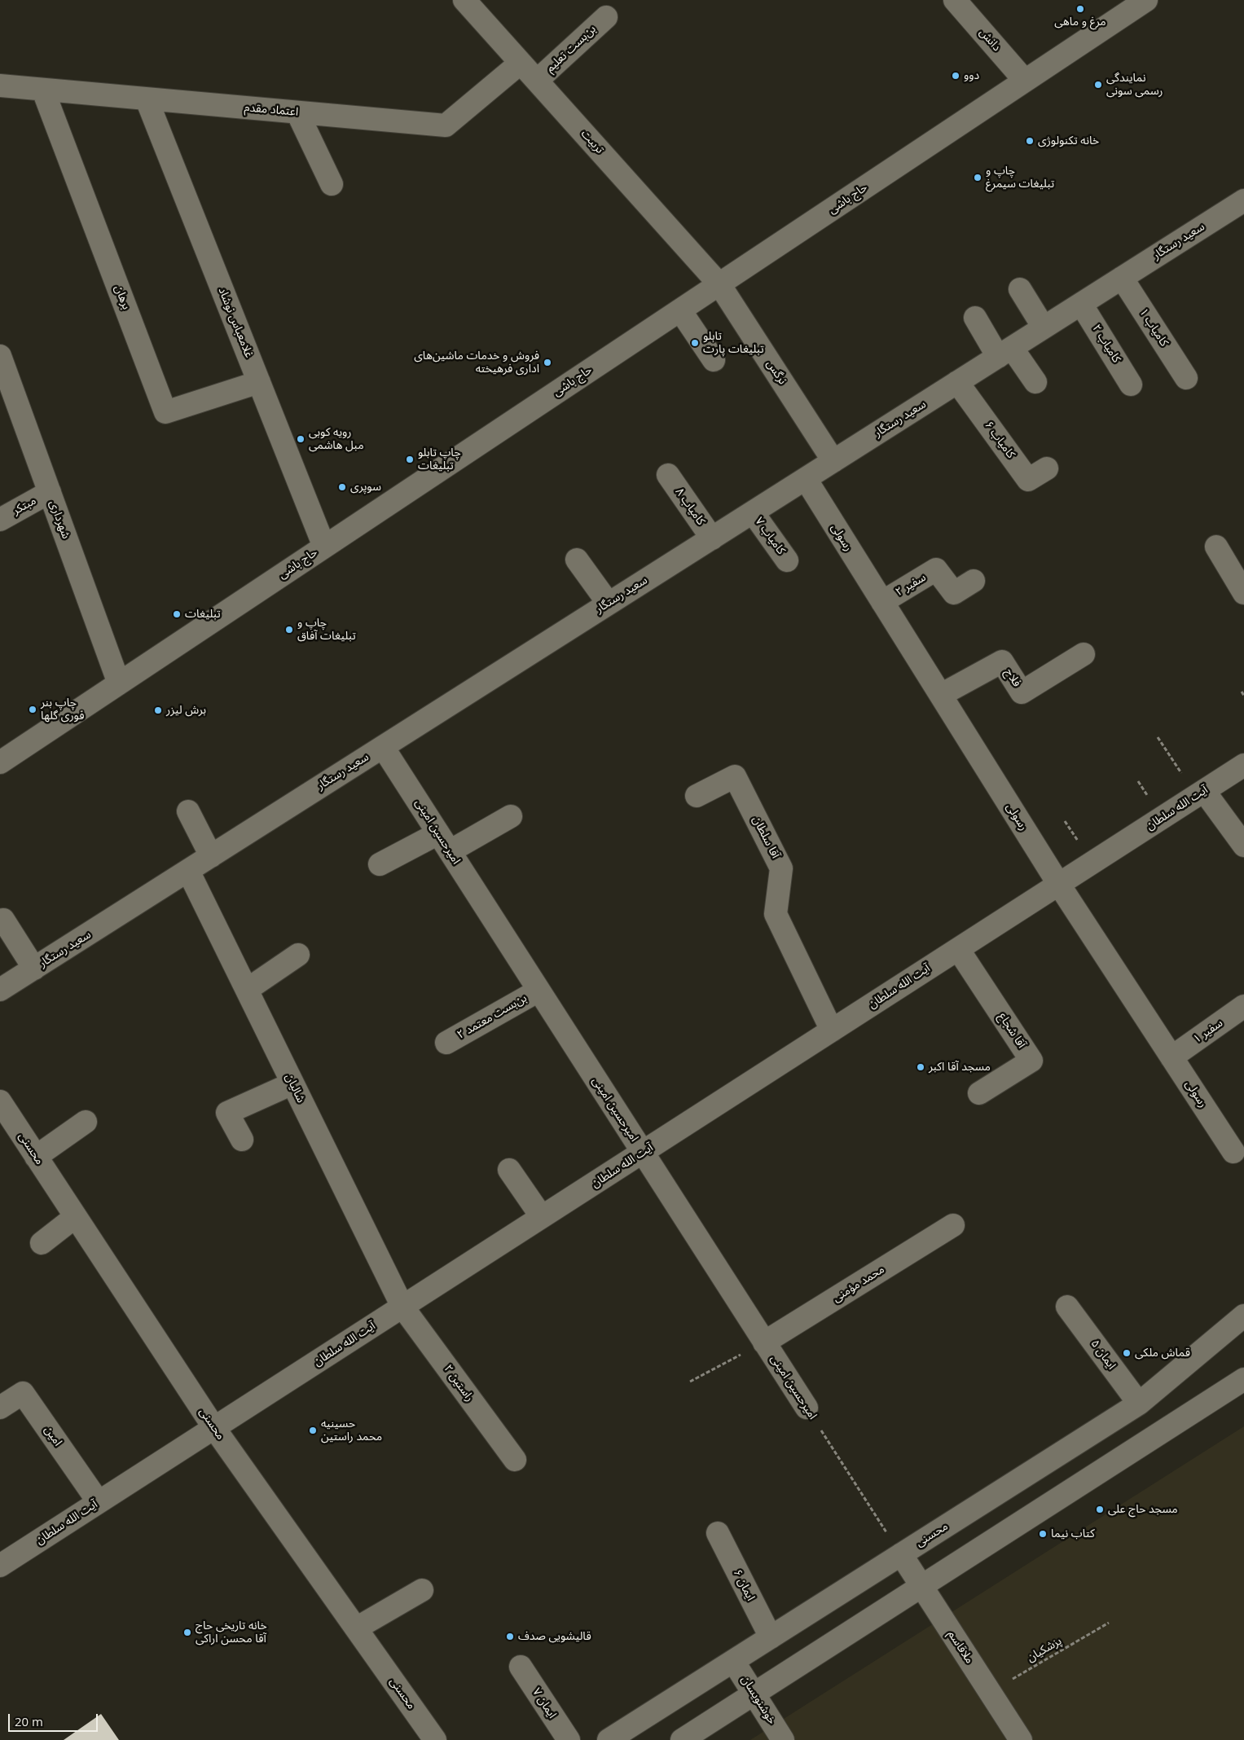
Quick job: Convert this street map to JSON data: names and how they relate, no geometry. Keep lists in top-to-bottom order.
{
  "streets": {
    "street": [
      "دانش",
      "بن‌بست تعلیم",
      "اعتماد مقدم",
      "تربیت",
      "حاج باشی",
      "سعید رستگار",
      "برهان",
      "غلامعباس نوشاد",
      "کامیاب ۱",
      "کامیاب ۲",
      "نرگس",
      "کامیاب ۶",
      "مبتکر",
      "کامیاب ۸",
      "شهرداری",
      "کامیاب ۷",
      "رسولی",
      "سفیر ۲",
      "فلاح",
      "آیت الله سلطان",
      "امیرحسین امینی",
      "آقا سلطان",
      "بن‌بست معتمد ۲",
      "آقا شجاع",
      "سفیر ۱",
      "شالیان",
      "محسنی",
      "محمد مؤمنی",
      "ایمان ۵",
      "راستین ۲",
      "امین",
      "ایمان ۶",
      "ملاقاسم",
      "خوشنویسان",
      "ایمان ۷"
    ],
    "path": ["پزشکیان"]
  },
  "crossings": [
    ["دانش", "حاج باشی"],
    ["بن‌بست تعلیم", "تربیت"],
    ["اعتماد مقدم", "تربیت"],
    ["اعتماد مقدم", "برهان"],
    ["اعتماد مقدم", "غلامعباس نوشاد"],
    ["تربیت", "حاج باشی"],
    ["تربیت", "نرگس"],
    ["حاج باشی", "غلامعباس نوشاد"],
    ["حاج باشی", "نرگس"],
    ["حاج باشی", "شهرداری"],
    ["سعید رستگار", "کامیاب ۱"],
    ["سعید رستگار", "کامیاب ۲"],
    ["سعید رستگار", "نرگس"],
    ["سعید رستگار", "کامیاب ۶"],
    ["سعید رستگار", "کامیاب ۸"],
    ["سعید رستگار", "کامیاب ۷"],
    ["سعید رستگار", "رسولی"],
    ["سعید رستگار", "امیرحسین امینی"],
    ["سعید رستگار", "شالیان"],
    ["برهان", "غلامعباس نوشاد"],
    ["مبتکر", "شهرداری"],
    ["رسولی", "سفیر ۲"],
    ["رسولی", "فلاح"],
    ["رسولی", "آیت الله سلطان"],
    ["رسولی", "سفیر ۱"],
    ["آیت الله سلطان", "امیرحسین امینی"],
    ["آیت الله سلطان", "آقا سلطان"],
    ["آیت الله سلطان", "آقا شجاع"],
    ["آیت الله سلطان", "شالیان"],
    ["آیت الله سلطان", "محسنی"],
    ["آیت الله سلطان", "راستین ۲"],
    ["آیت الله سلطان", "امین"],
    ["امیرحسین امینی", "بن‌بست معتمد ۲"],
    ["امیرحسین امینی", "محسنی"],
    ["امیرحسین امینی", "محمد مؤمنی"],
    ["امیرحسین امینی", "ملاقاسم"],
    ["شالیان", "راستین ۲"],
    ["محسنی", "ایمان ۵"],
    ["محسنی", "ایمان ۶"],
    ["محسنی", "ملاقاسم"],
    ["محسنی", "خوشنویسان"],
    ["ملاقاسم", "پزشکیان"]
  ],
  "places": [
    "مرغ و ماهی",
    "دوو",
    "نمایندگی رسمی سونی",
    "خانه تکنولوژی",
    "چاپ و تبلیغات سیمرغ",
    "تابلو تبلیغات پارت",
    "فروش و خدمات ماشین‌های اداری فرهیخته",
    "رویه کوبی مبل هاشمی",
    "چاپ تابلو تبلیغات",
    "سوپری",
    "تبلیغات",
    "چاپ و تبلیغات آفاق",
    "چاپ بنر فوری گلها",
    "برش لیزر",
    "مسجد آقا اکبر",
    "قماش ملکی",
    "حسینیه محمد راستین",
    "مسجد حاج علی",
    "کتاب نیما",
    "خانه تاریخی حاج آقا محسن اراکی",
    "قالیشویی صدف"
  ],
  "scale_bar": "20 m"
}
